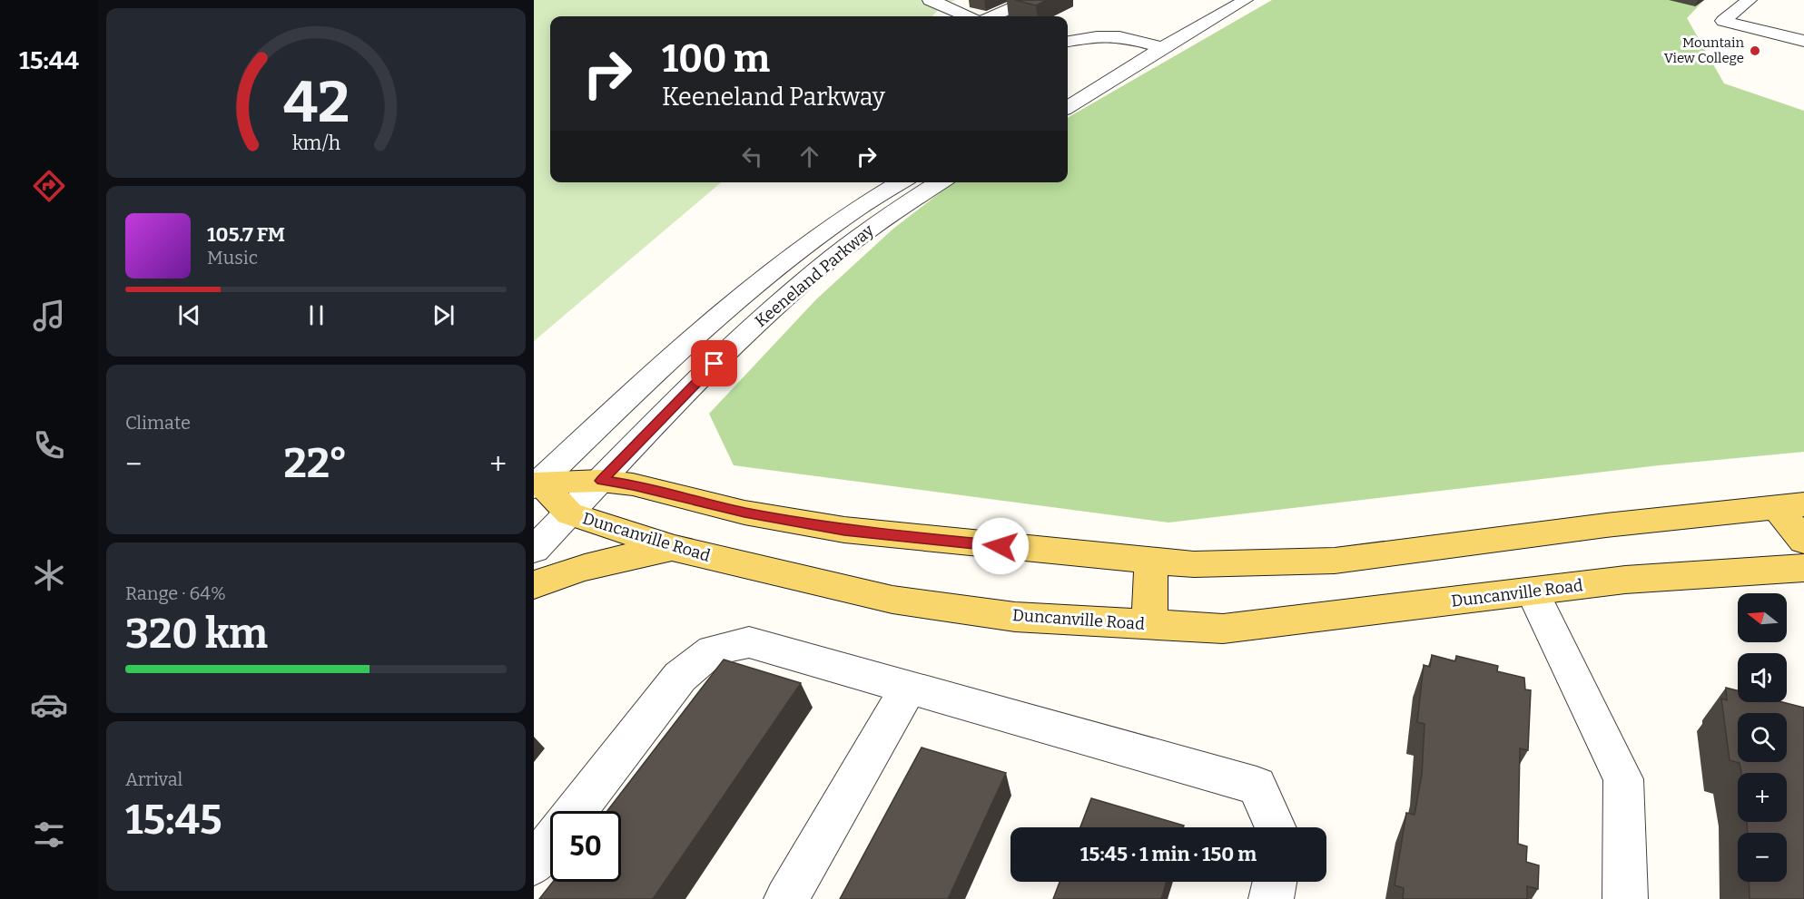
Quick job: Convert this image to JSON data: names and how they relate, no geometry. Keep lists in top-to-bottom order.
{
  "streets": {
    "main road": ["Duncanville Road"],
    "street": ["Keeneland Parkway"]
  },
  "crossings": [
    ["Keeneland Parkway", "Duncanville Road"]
  ],
  "places": ["Mountain View College"],
  "north": "left",
  "page": {
    "tabs": "15:44",
    "turn": ["100 m", "Keeneland Parkway"],
    "song": ["105.7 FM", "Music"],
    "tile": [
      "Climate",
      ["Range · 64%", "320 km"],
      ["Arrival", "15:45"]
    ],
    "heat": ["−", "22°", "+"],
    "map_buttons": ["+", "−"],
    "limit": "50",
    "trip": "15:45 · 1 min · 150 m",
    "gauge": ["42", "km/h"]
  }
}
